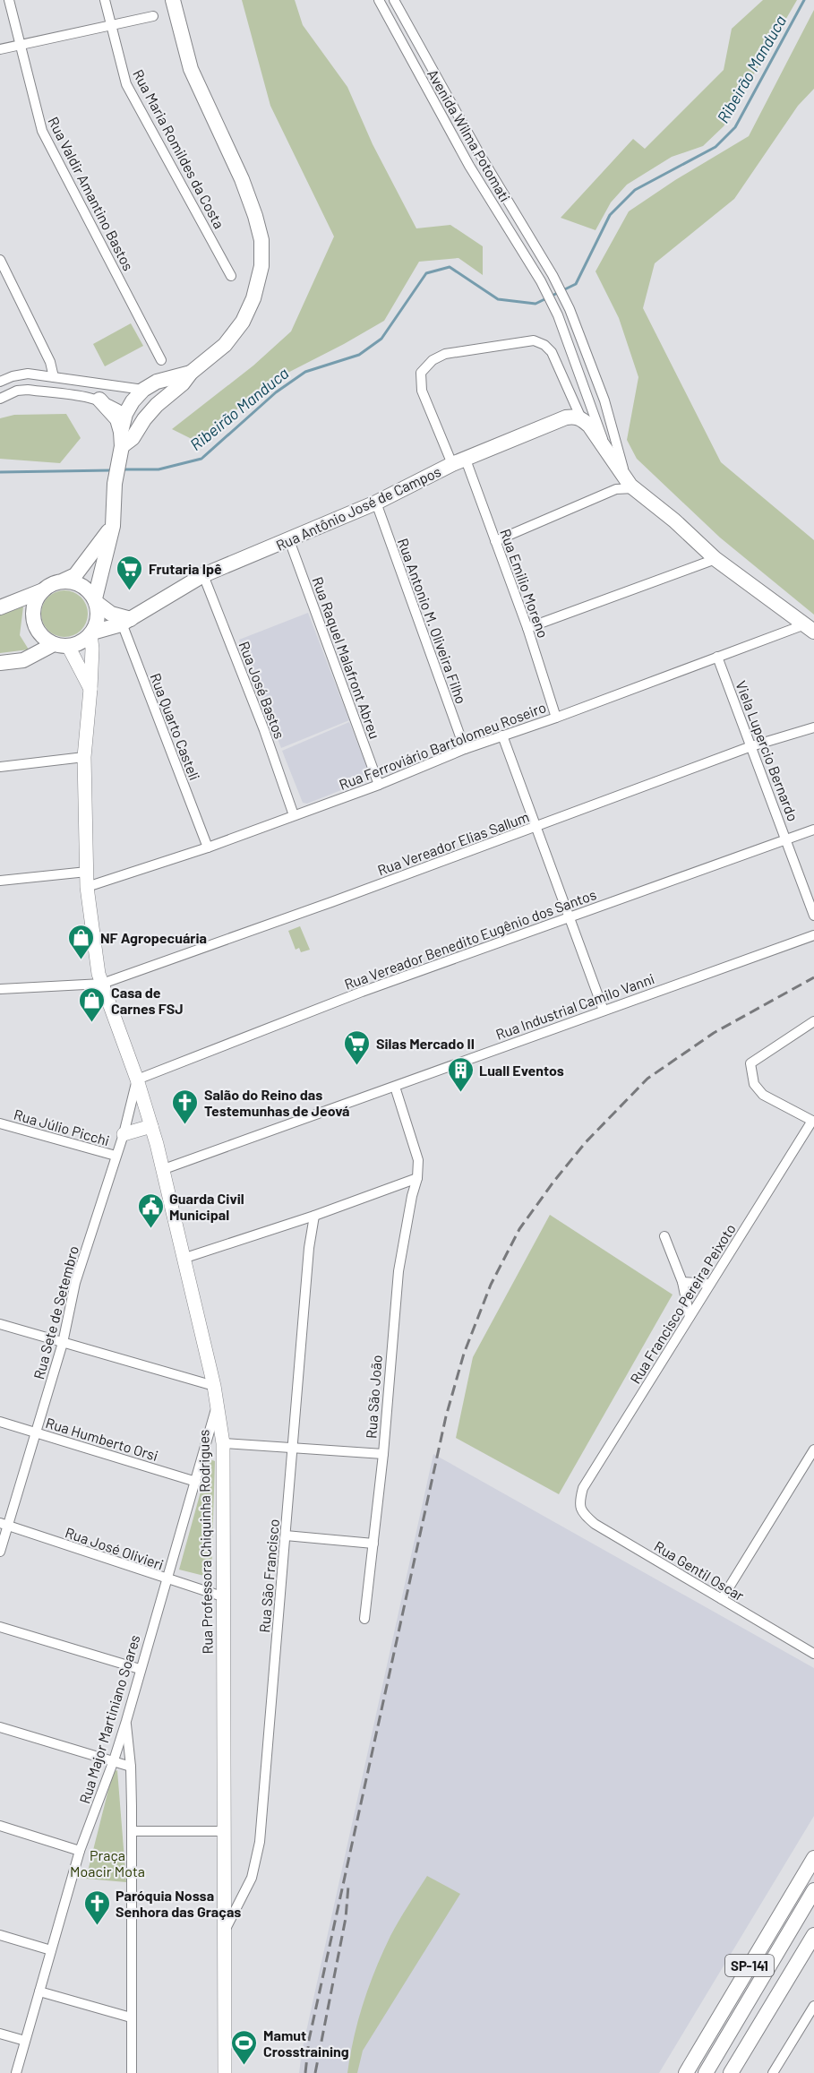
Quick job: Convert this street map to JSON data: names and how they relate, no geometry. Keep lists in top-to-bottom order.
{
  "streets": {
    "main road": ["Rua Antônio José de Campos", "Rua Professora Chiquinha Rodrigues", "SP-141"],
    "street": [
      "Avenida Wilma Potomati",
      "Rua Maria Romildes da Costa",
      "Rua Valdir Amantino Bastos",
      "Rua Emilio Moreno",
      "Rua Antonio M. Oliveira Filho",
      "Rua Raquel Malafront Abreu",
      "Rua José Bastos",
      "Rua Quarto Casteli",
      "Rua Ferroviário Bartolomeu Roseiro",
      "Viela Lupercio Bernardo",
      "Rua Vereador Elias Sallum",
      "Rua Vereador Benedito Eugênio dos Santos",
      "Rua Industrial Camilo Vanni",
      "Rua Júlio Picchi",
      "Rua Francisco Pereira Peixoto",
      "Rua Sete de Setembro",
      "Rua São João",
      "Rua Humberto Orsi",
      "Rua José Olivieri",
      "Rua Gentil Oscar",
      "Rua São Francisco",
      "Rua Major Martiniano Soares"
    ]
  },
  "crossings": [
    ["Rua Antônio José de Campos", "Rua Emilio Moreno"],
    ["Rua Antônio José de Campos", "Rua Antonio M. Oliveira Filho"],
    ["Rua Antônio José de Campos", "Rua Raquel Malafront Abreu"],
    ["Rua Antônio José de Campos", "Rua José Bastos"],
    ["Rua Antônio José de Campos", "Rua Quarto Casteli"],
    ["Rua Antônio José de Campos", "Rua Professora Chiquinha Rodrigues"],
    ["Rua Emilio Moreno", "Rua Ferroviário Bartolomeu Roseiro"],
    ["Rua Antonio M. Oliveira Filho", "Rua Ferroviário Bartolomeu Roseiro"],
    ["Rua Raquel Malafront Abreu", "Rua Ferroviário Bartolomeu Roseiro"],
    ["Rua José Bastos", "Rua Ferroviário Bartolomeu Roseiro"],
    ["Rua Quarto Casteli", "Rua Ferroviário Bartolomeu Roseiro"],
    ["Rua Ferroviário Bartolomeu Roseiro", "Viela Lupercio Bernardo"],
    ["Rua Ferroviário Bartolomeu Roseiro", "Rua Professora Chiquinha Rodrigues"],
    ["Viela Lupercio Bernardo", "Rua Vereador Elias Sallum"],
    ["Viela Lupercio Bernardo", "Rua Vereador Benedito Eugênio dos Santos"],
    ["Rua Vereador Elias Sallum", "Rua Professora Chiquinha Rodrigues"],
    ["Rua Vereador Benedito Eugênio dos Santos", "Rua Sete de Setembro"],
    ["Rua Vereador Benedito Eugênio dos Santos", "Rua Professora Chiquinha Rodrigues"],
    ["Rua Industrial Camilo Vanni", "Rua São João"],
    ["Rua Industrial Camilo Vanni", "Rua Professora Chiquinha Rodrigues"],
    ["Rua Júlio Picchi", "Rua Sete de Setembro"],
    ["Rua Francisco Pereira Peixoto", "Rua Gentil Oscar"],
    ["Rua Sete de Setembro", "Rua Humberto Orsi"],
    ["Rua Sete de Setembro", "Rua Professora Chiquinha Rodrigues"],
    ["Rua Sete de Setembro", "Rua José Olivieri"],
    ["Rua Humberto Orsi", "Rua Major Martiniano Soares"],
    ["Rua Professora Chiquinha Rodrigues", "Rua José Olivieri"],
    ["Rua Professora Chiquinha Rodrigues", "Rua São Francisco"],
    ["Rua Professora Chiquinha Rodrigues", "Rua Major Martiniano Soares"],
    ["Rua José Olivieri", "Rua Major Martiniano Soares"]
  ],
  "water": ["Ribeirão Manduca"],
  "parks": ["Praça Moacir Mota"],
  "places": {
    "supermarket": ["Frutaria Ipê", "Silas Mercado II"],
    "shop": ["NF Agropecuária", "Casa de Carnes FSJ"],
    "building": ["Luall Eventos"],
    "church": ["Salão do Reino das Testemunhas de Jeová", "Paróquia Nossa Senhora das Graças"],
    "public building": ["Guarda Civil Municipal"],
    "sports": ["Mamut Crosstraining"]
  }
}
